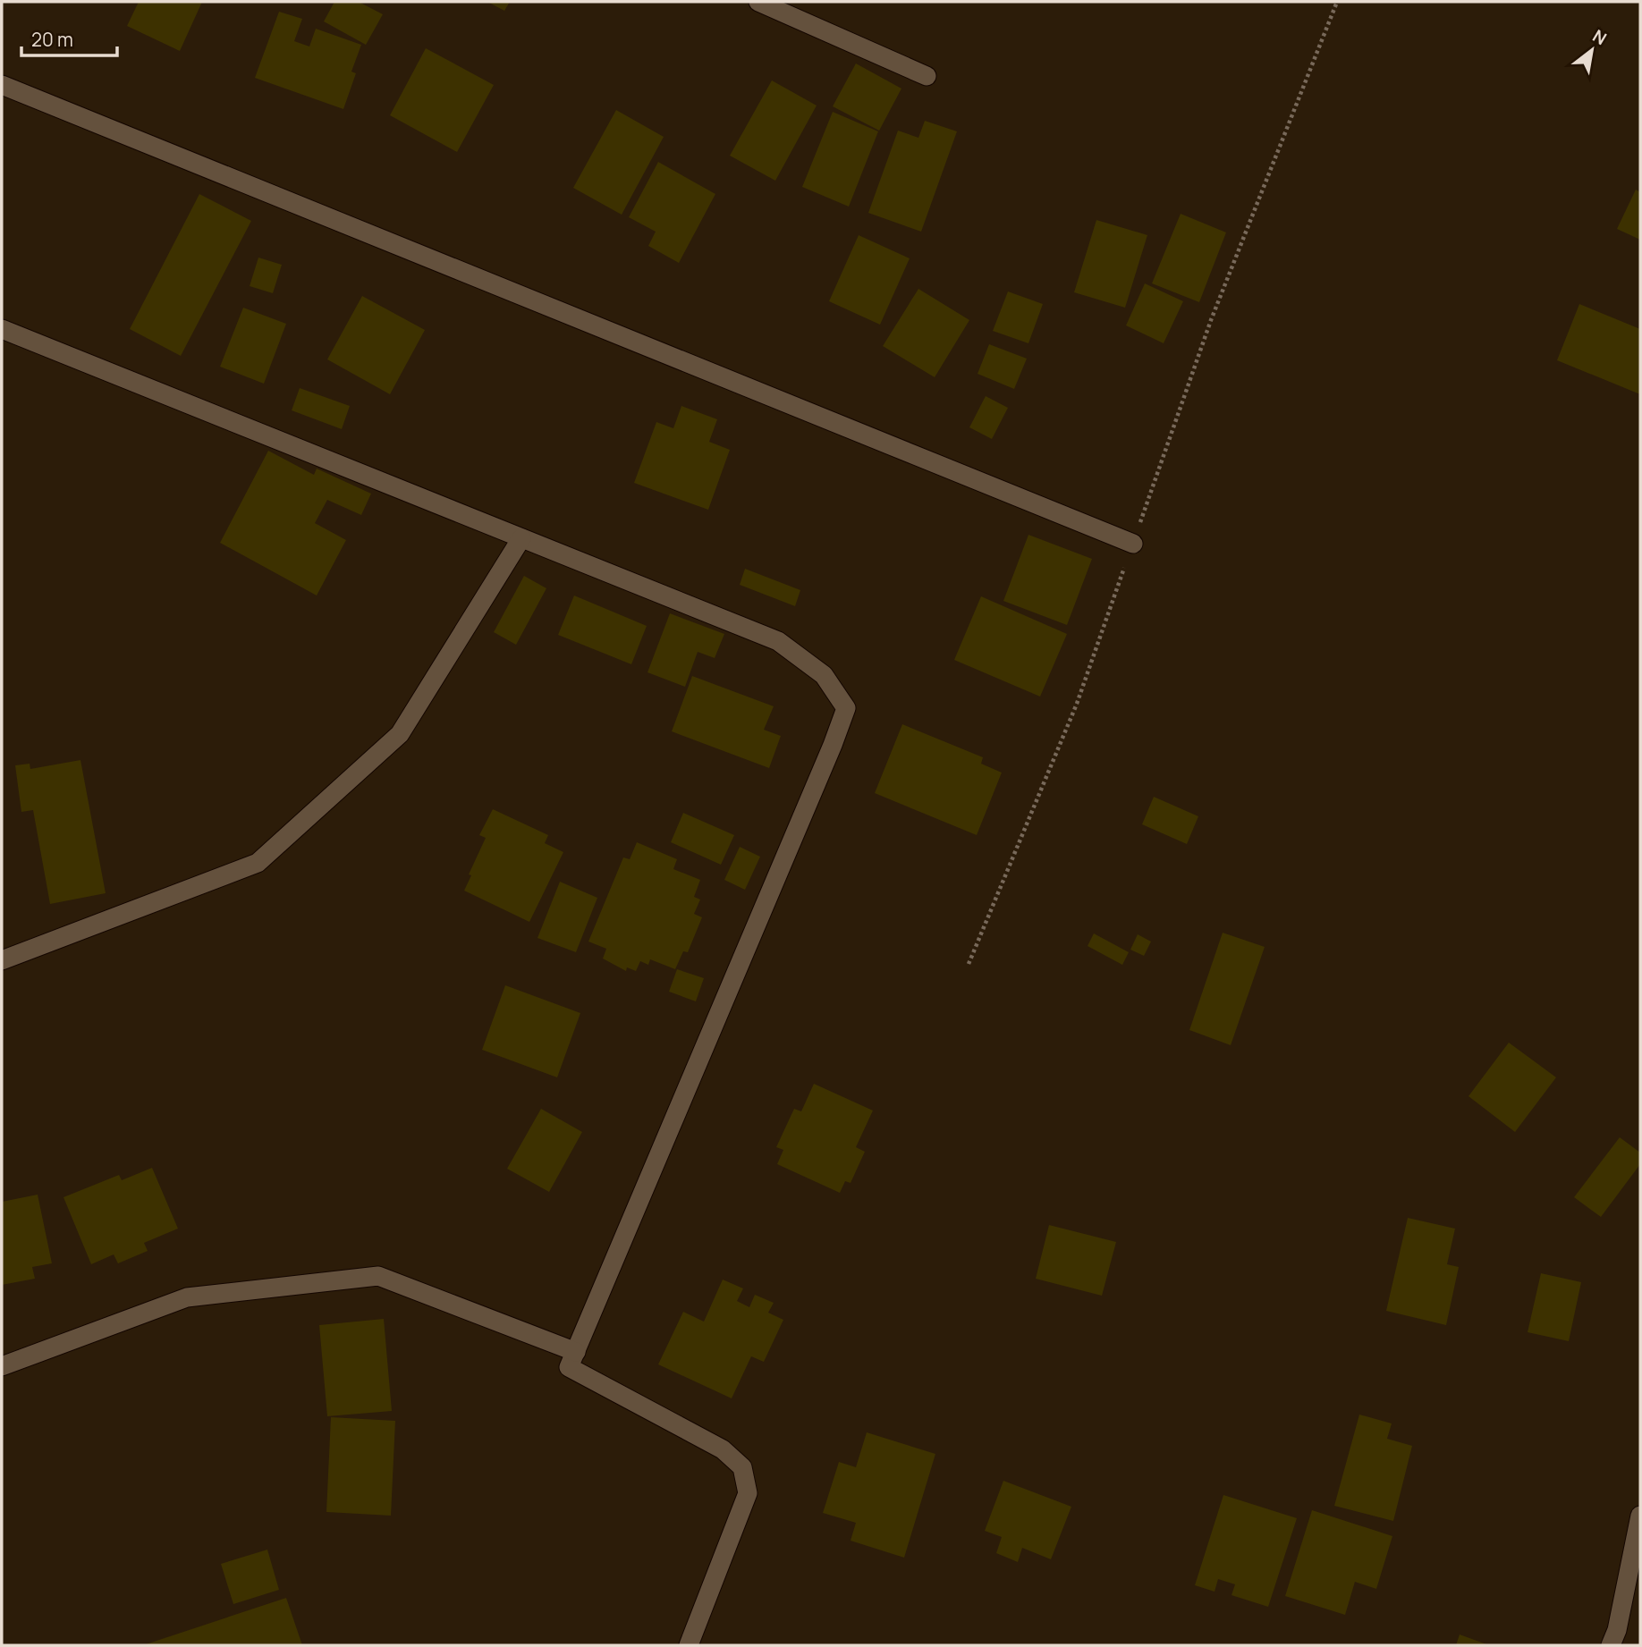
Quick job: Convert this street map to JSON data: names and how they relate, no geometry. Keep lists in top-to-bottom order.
{
  "scale_bar": "20 m",
  "north": "top right"
}
